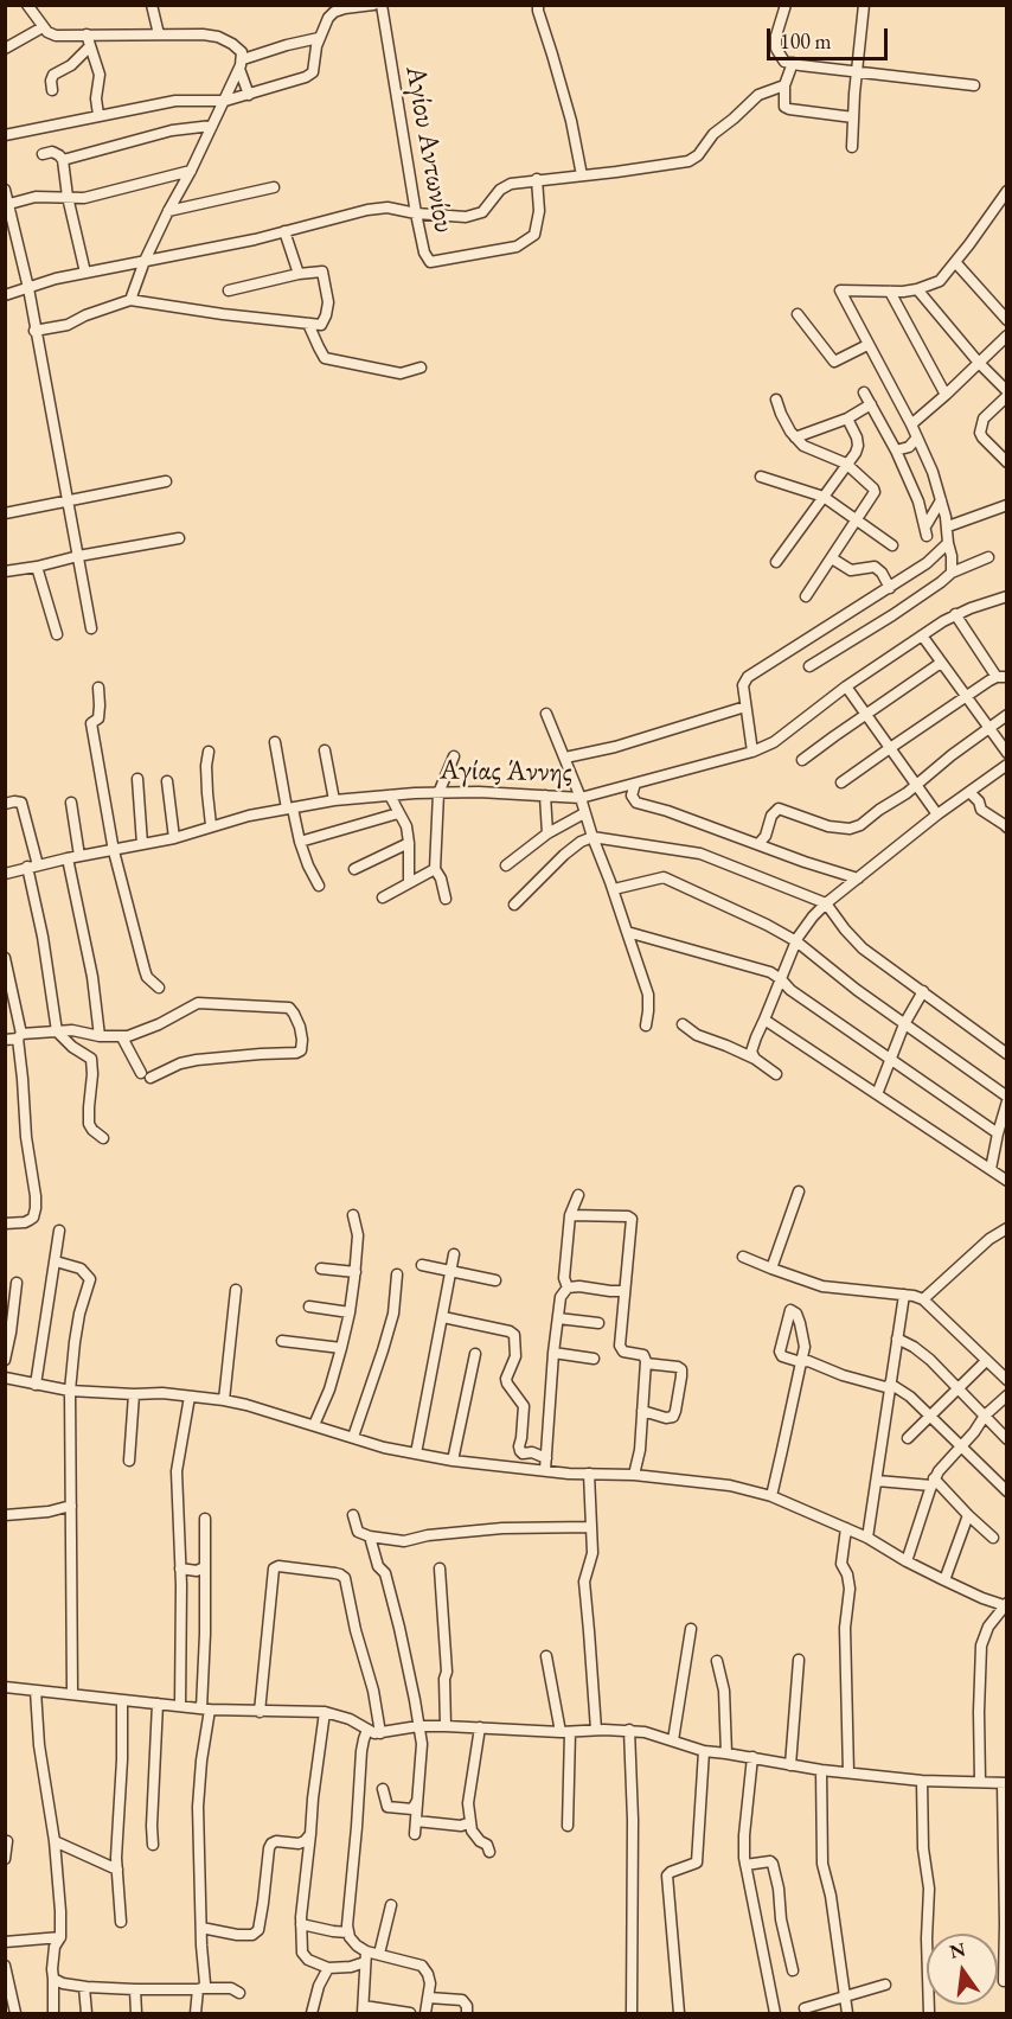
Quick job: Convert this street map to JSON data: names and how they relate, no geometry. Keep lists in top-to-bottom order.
{
  "streets": {
    "street": ["Αγίου Αντωνίου", "Αγίας Άννης"]
  },
  "scale_bar": "100 m",
  "north": "top"
}
